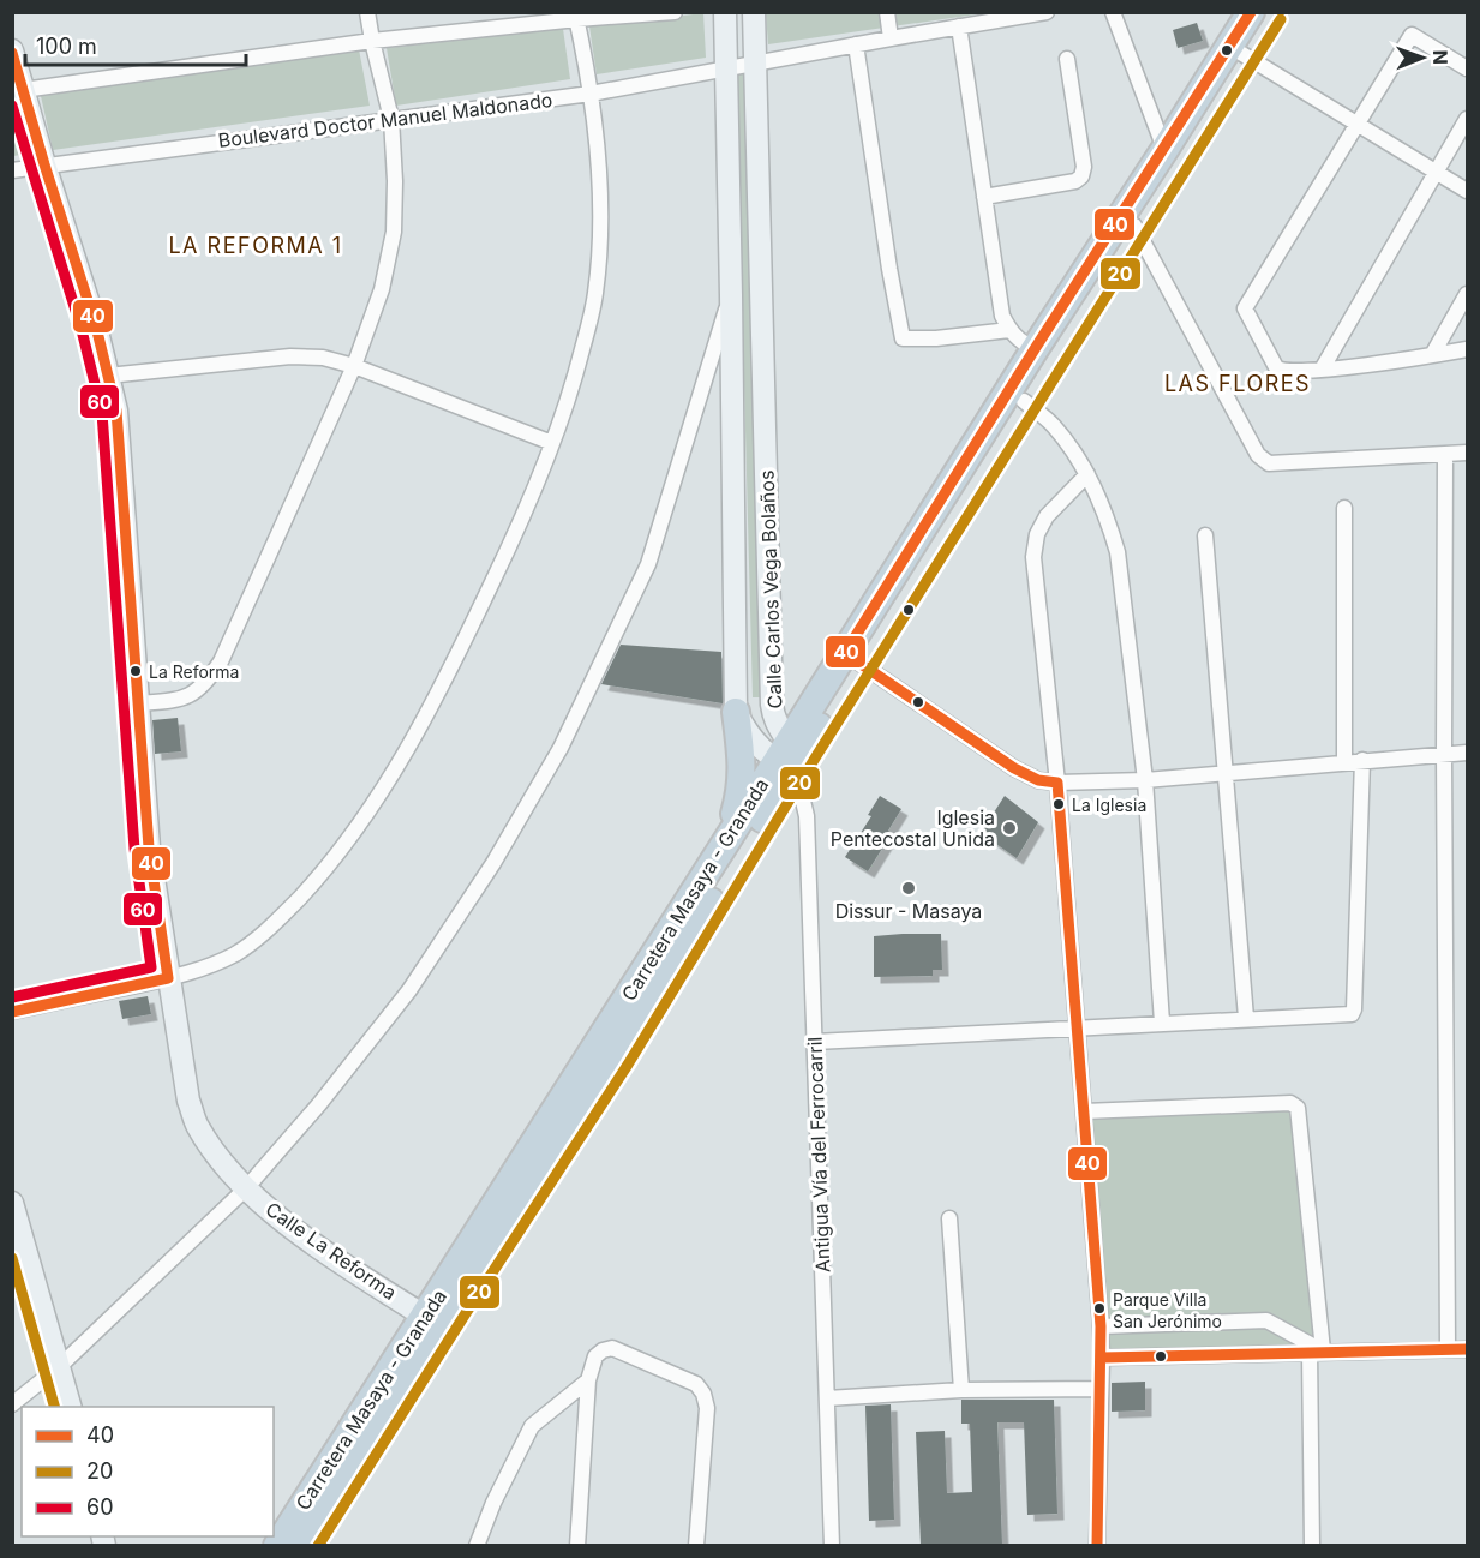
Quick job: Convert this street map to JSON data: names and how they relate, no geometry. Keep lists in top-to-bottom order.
{
  "streets": {
    "highway": ["Carretera Masaya - Granada"],
    "street": [
      "Boulevard Doctor Manuel Maldonado",
      "Calle Carlos Vega Bolaños",
      "Antigua Vía del Ferrocarril",
      "Calle La Reforma"
    ]
  },
  "crossings": [
    ["Boulevard Doctor Manuel Maldonado", "Calle Carlos Vega Bolaños"],
    ["Boulevard Doctor Manuel Maldonado", "Calle La Reforma"],
    ["Calle Carlos Vega Bolaños", "Carretera Masaya - Granada"],
    ["Calle Carlos Vega Bolaños", "Antigua Vía del Ferrocarril"],
    ["Carretera Masaya - Granada", "Antigua Vía del Ferrocarril"],
    ["Carretera Masaya - Granada", "Calle La Reforma"]
  ],
  "districts": ["LA REFORMA 1", "LAS FLORES"],
  "places": [
    "La Reforma",
    "La Iglesia",
    "Iglesia Pentecostal Unida",
    "Dissur - Masaya",
    "Parque Villa San Jerónimo"
  ],
  "lines": ["transit line 40", "transit line 20", "transit line 60"],
  "legend": ["40", "20", "60"],
  "scale_bar": "100 m",
  "north": "right"
}
